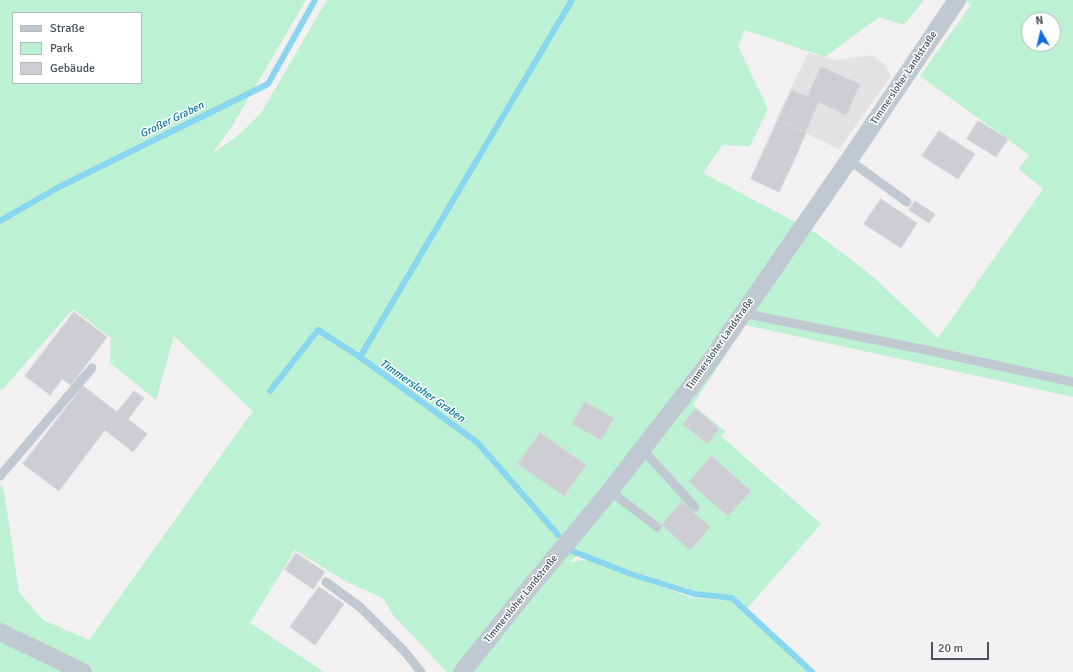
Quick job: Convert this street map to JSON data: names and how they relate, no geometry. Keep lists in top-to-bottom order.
{
  "streets": {
    "street": ["Timmersloher Landstraße"]
  },
  "water": ["Großer Graben", "Timmersloher Graben"],
  "legend": ["Straße", "Park", "Gebäude"],
  "scale_bar": "20 m",
  "north": "top"
}
